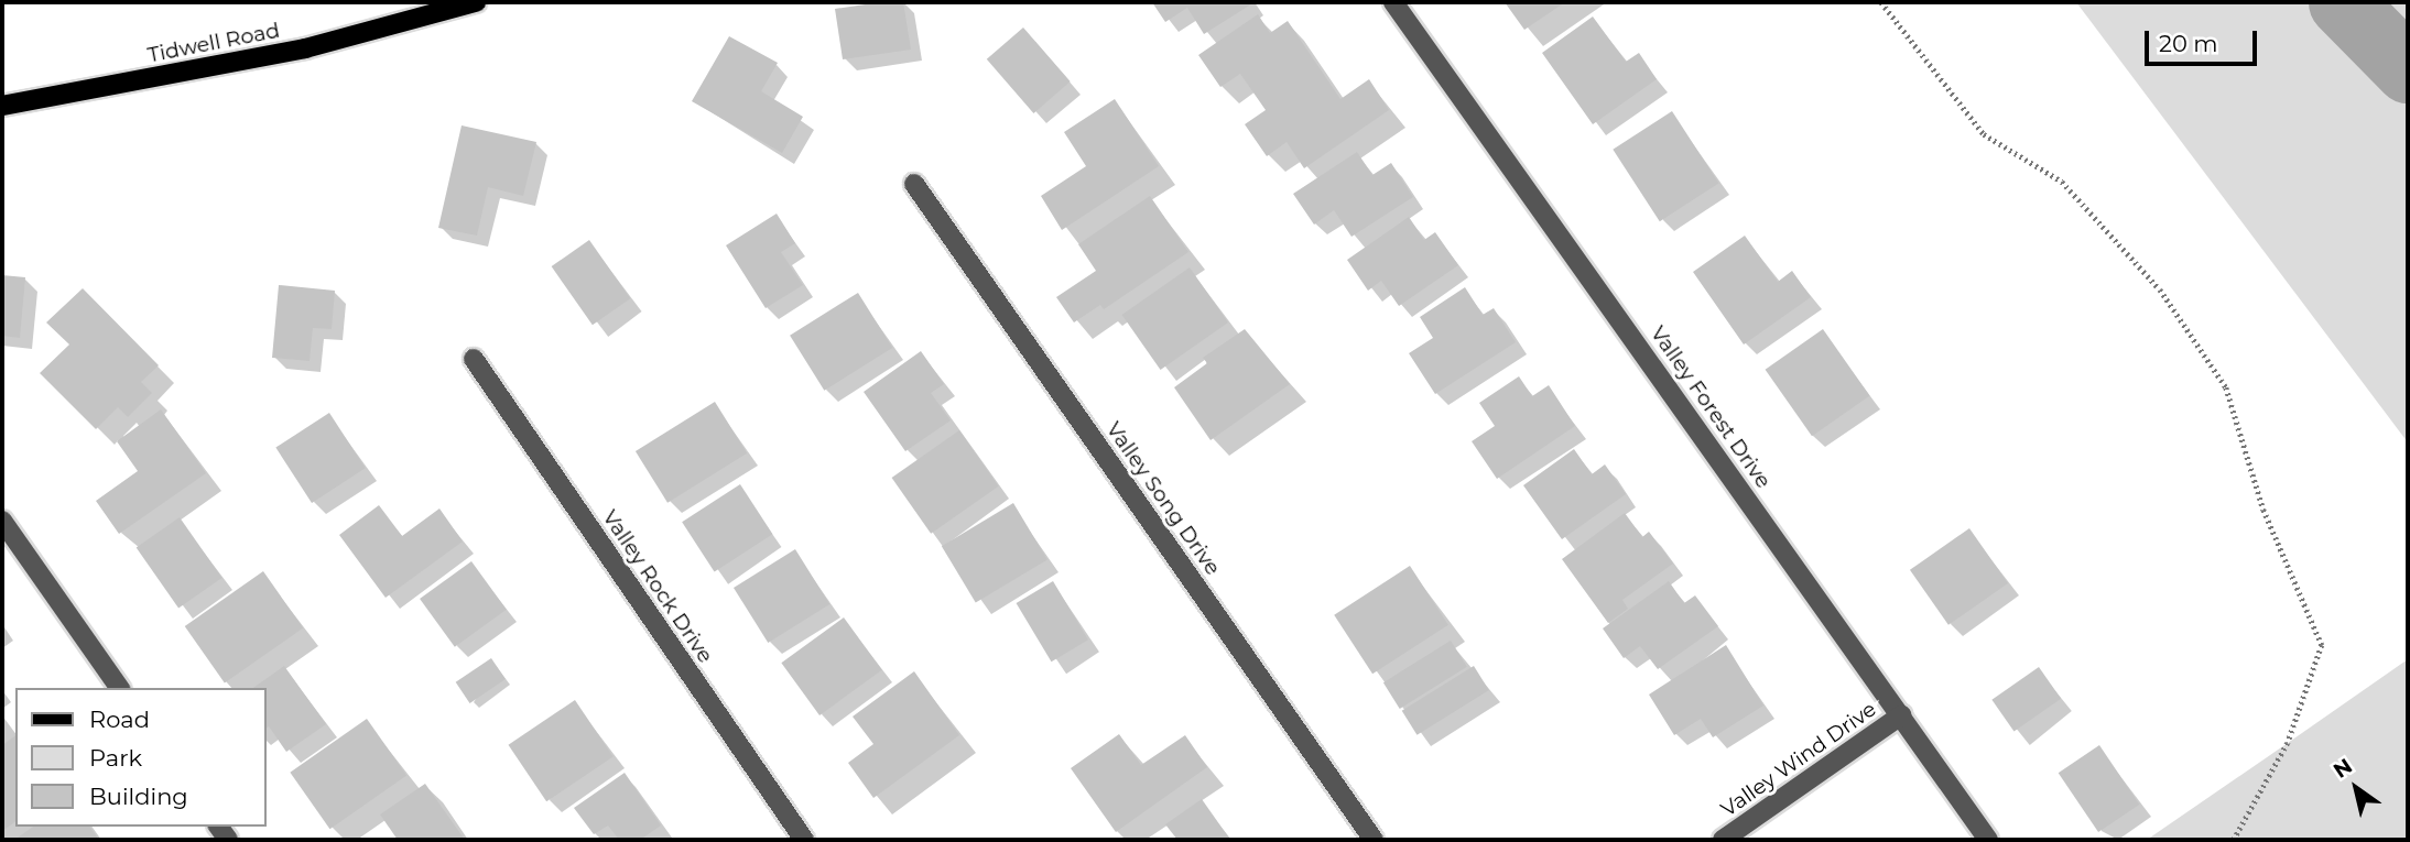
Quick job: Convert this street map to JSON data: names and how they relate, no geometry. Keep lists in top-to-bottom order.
{
  "streets": {
    "main road": ["Tidwell Road"],
    "street": [
      "Valley Forest Drive",
      "Valley Song Drive",
      "Valley Rock Drive",
      "Valley Wind Drive"
    ]
  },
  "crossings": [
    ["Valley Forest Drive", "Valley Wind Drive"]
  ],
  "legend": ["Road", "Park", "Building"],
  "scale_bar": "20 m",
  "north": "top left"
}
